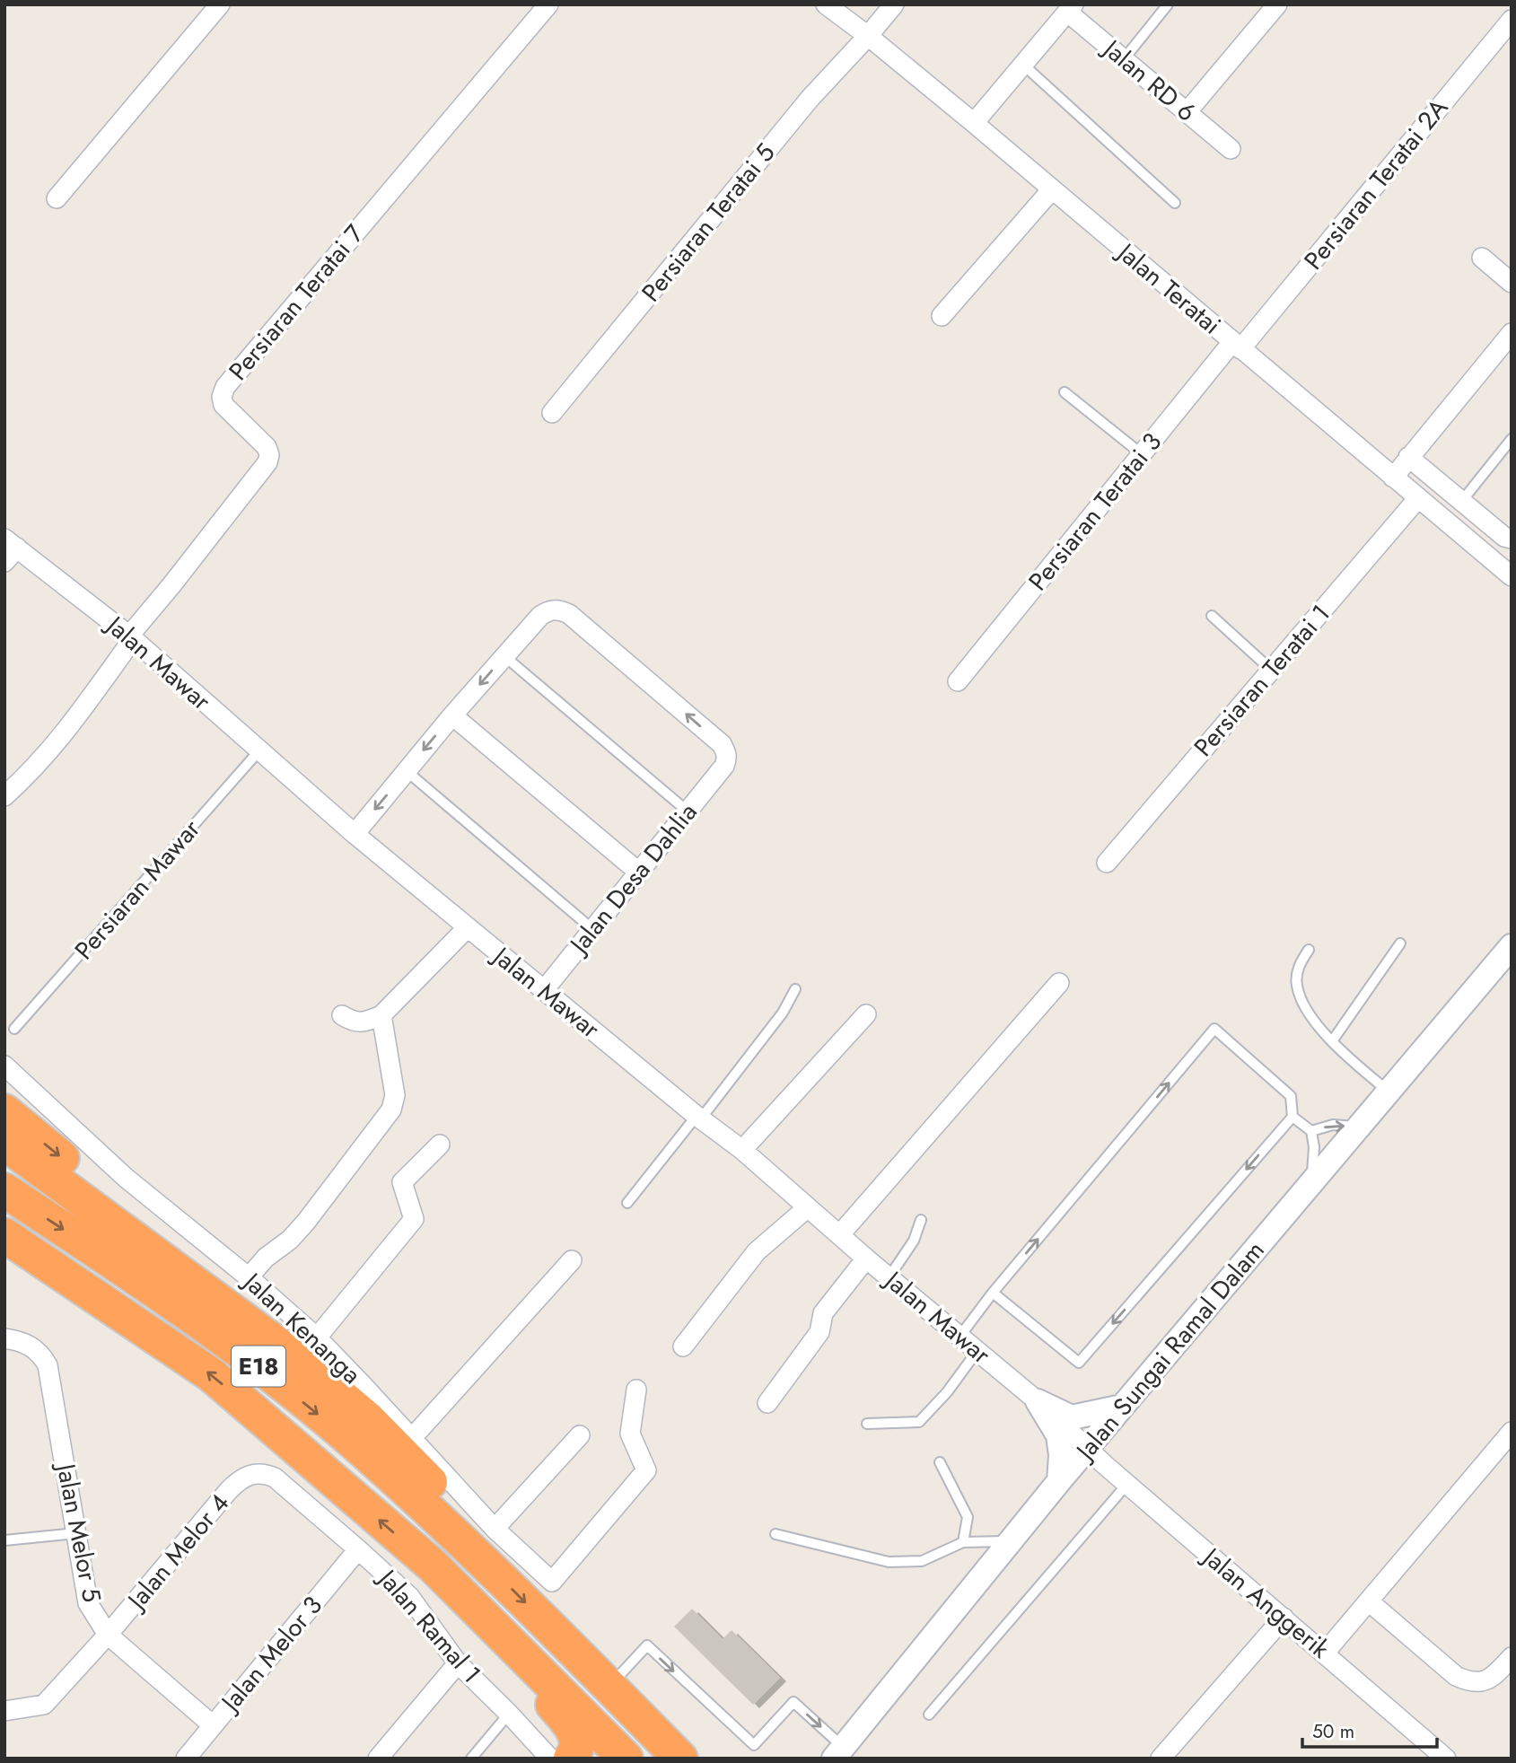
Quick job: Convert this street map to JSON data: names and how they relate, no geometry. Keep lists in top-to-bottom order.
{
  "streets": {
    "highway": ["E18"],
    "street": [
      "Jalan RD 6",
      "Persiaran Teratai 2A",
      "Persiaran Teratai 5",
      "Jalan Teratai",
      "Persiaran Teratai 7",
      "Persiaran Teratai 3",
      "Jalan Mawar",
      "Persiaran Teratai 1",
      "Jalan Desa Dahlia",
      "Jalan Kenanga",
      "Jalan Sungai Ramal Dalam",
      "Jalan Melor 5",
      "Jalan Melor 4",
      "Jalan Anggerik",
      "Jalan Ramal 1",
      "Jalan Melor 3"
    ],
    "lane": ["Persiaran Mawar"]
  },
  "crossings": [
    ["Persiaran Teratai 2A", "Jalan Teratai"],
    ["Persiaran Teratai 2A", "Persiaran Teratai 3"],
    ["Persiaran Teratai 5", "Jalan Teratai"],
    ["Jalan Teratai", "Persiaran Teratai 3"],
    ["Jalan Teratai", "Persiaran Teratai 1"],
    ["Persiaran Teratai 7", "Jalan Mawar"],
    ["Jalan Mawar", "Jalan Desa Dahlia"],
    ["Jalan Mawar", "Persiaran Mawar"],
    ["Jalan Mawar", "Jalan Sungai Ramal Dalam"],
    ["Jalan Mawar", "Jalan Anggerik"],
    ["Jalan Kenanga", "E18"],
    ["Jalan Sungai Ramal Dalam", "Jalan Anggerik"],
    ["Jalan Melor 5", "Jalan Melor 4"],
    ["Jalan Melor 5", "Jalan Melor 3"],
    ["Jalan Melor 4", "Jalan Ramal 1"],
    ["Jalan Ramal 1", "Jalan Melor 3"]
  ],
  "scale_bar": "50 m"
}
